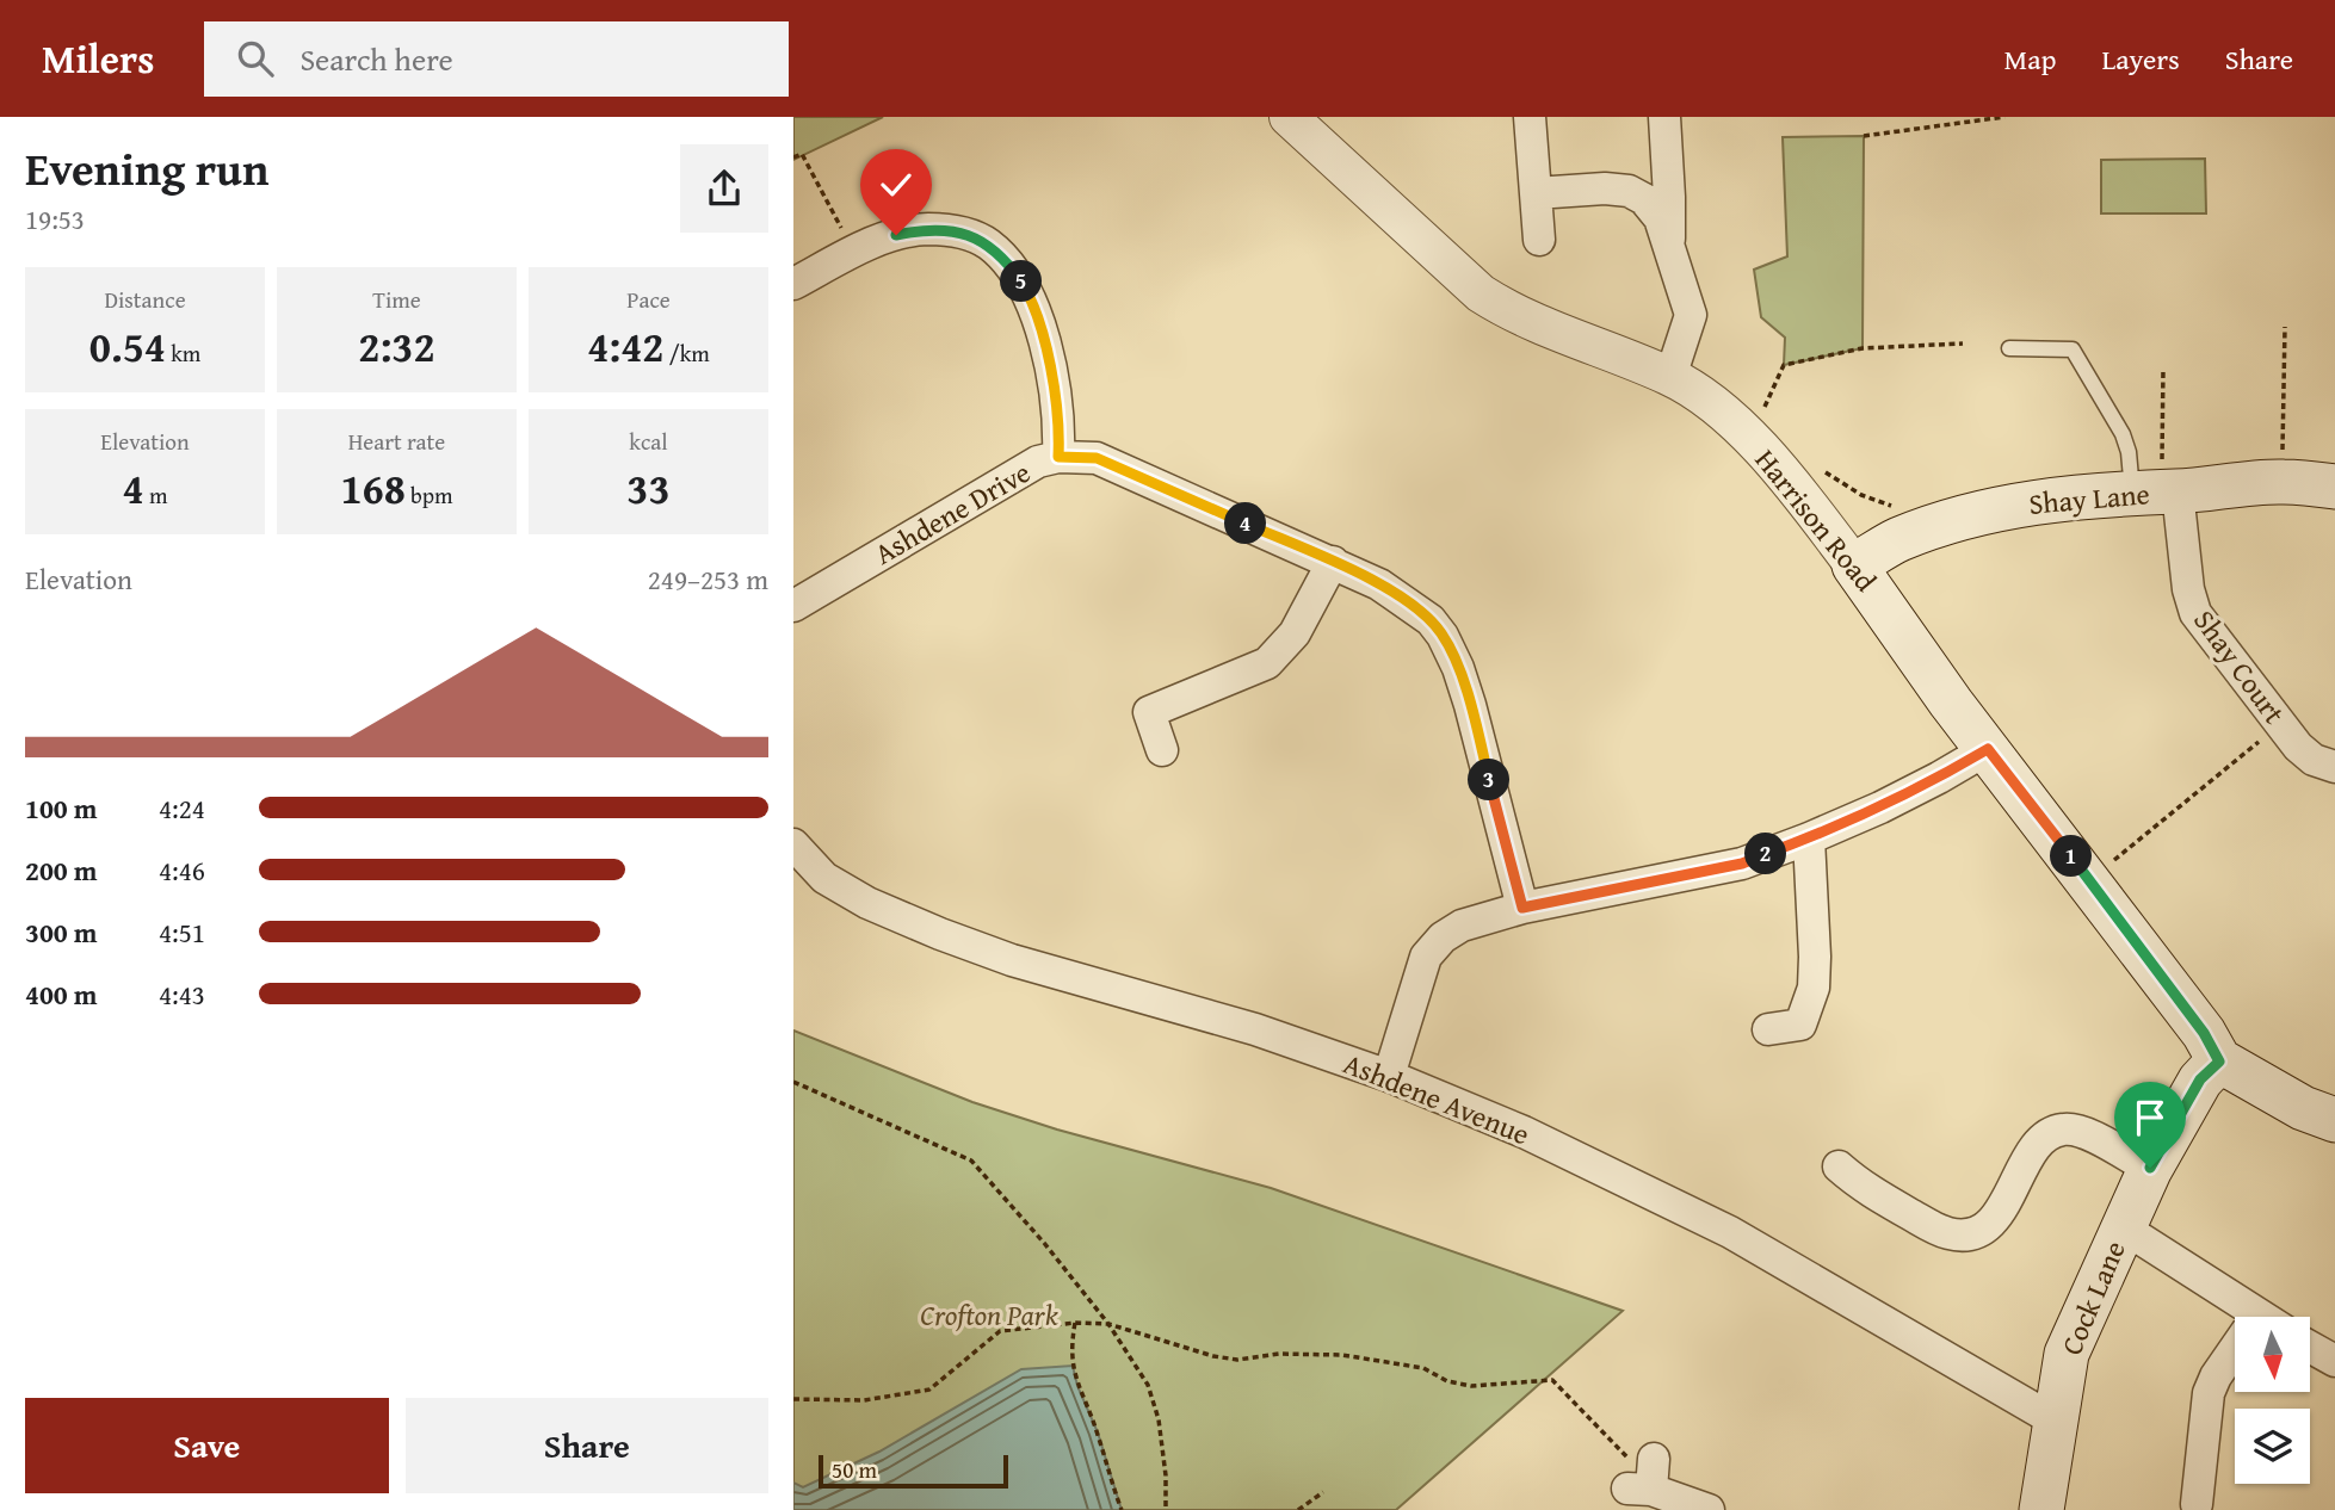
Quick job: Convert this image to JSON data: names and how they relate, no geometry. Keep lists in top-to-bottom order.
{
  "streets": {
    "main road": ["Shay Lane", "Harrison Road", "Cock Lane"],
    "street": ["Ashdene Drive", "Shay Court", "Ashdene Avenue"]
  },
  "crossings": [
    ["Shay Lane", "Harrison Road"],
    ["Shay Lane", "Shay Court"],
    ["Harrison Road", "Cock Lane"],
    ["Ashdene Avenue", "Cock Lane"]
  ],
  "parks": ["Crofton Park"],
  "scale_bar": "50 m",
  "north": "bottom",
  "page": {
    "header": "Milers",
    "search": "Search here",
    "nav": ["Map", "Layers", "Share"],
    "heading": ["Evening run", "19:53"],
    "stats": [
      ["Distance", "0.54 km"],
      ["Time", "2:32"],
      ["Pace", "4:42 /km"],
      ["Elevation", "4 m"],
      ["Heart rate", "168 bpm"],
      ["kcal", "33"]
    ],
    "pins": [
      "5",
      "4",
      "3",
      "2",
      "1"
    ],
    "chart": ["Elevation", "249–253 m"],
    "list": [
      {
        "name": "100 m",
        "note": "4:24"
      },
      {
        "name": "200 m",
        "note": "4:46"
      },
      {
        "name": "300 m",
        "note": "4:51"
      },
      {
        "name": "400 m",
        "note": "4:43"
      }
    ],
    "buttons": ["Save", "Share"],
    "scale": "50 m"
  }
}
